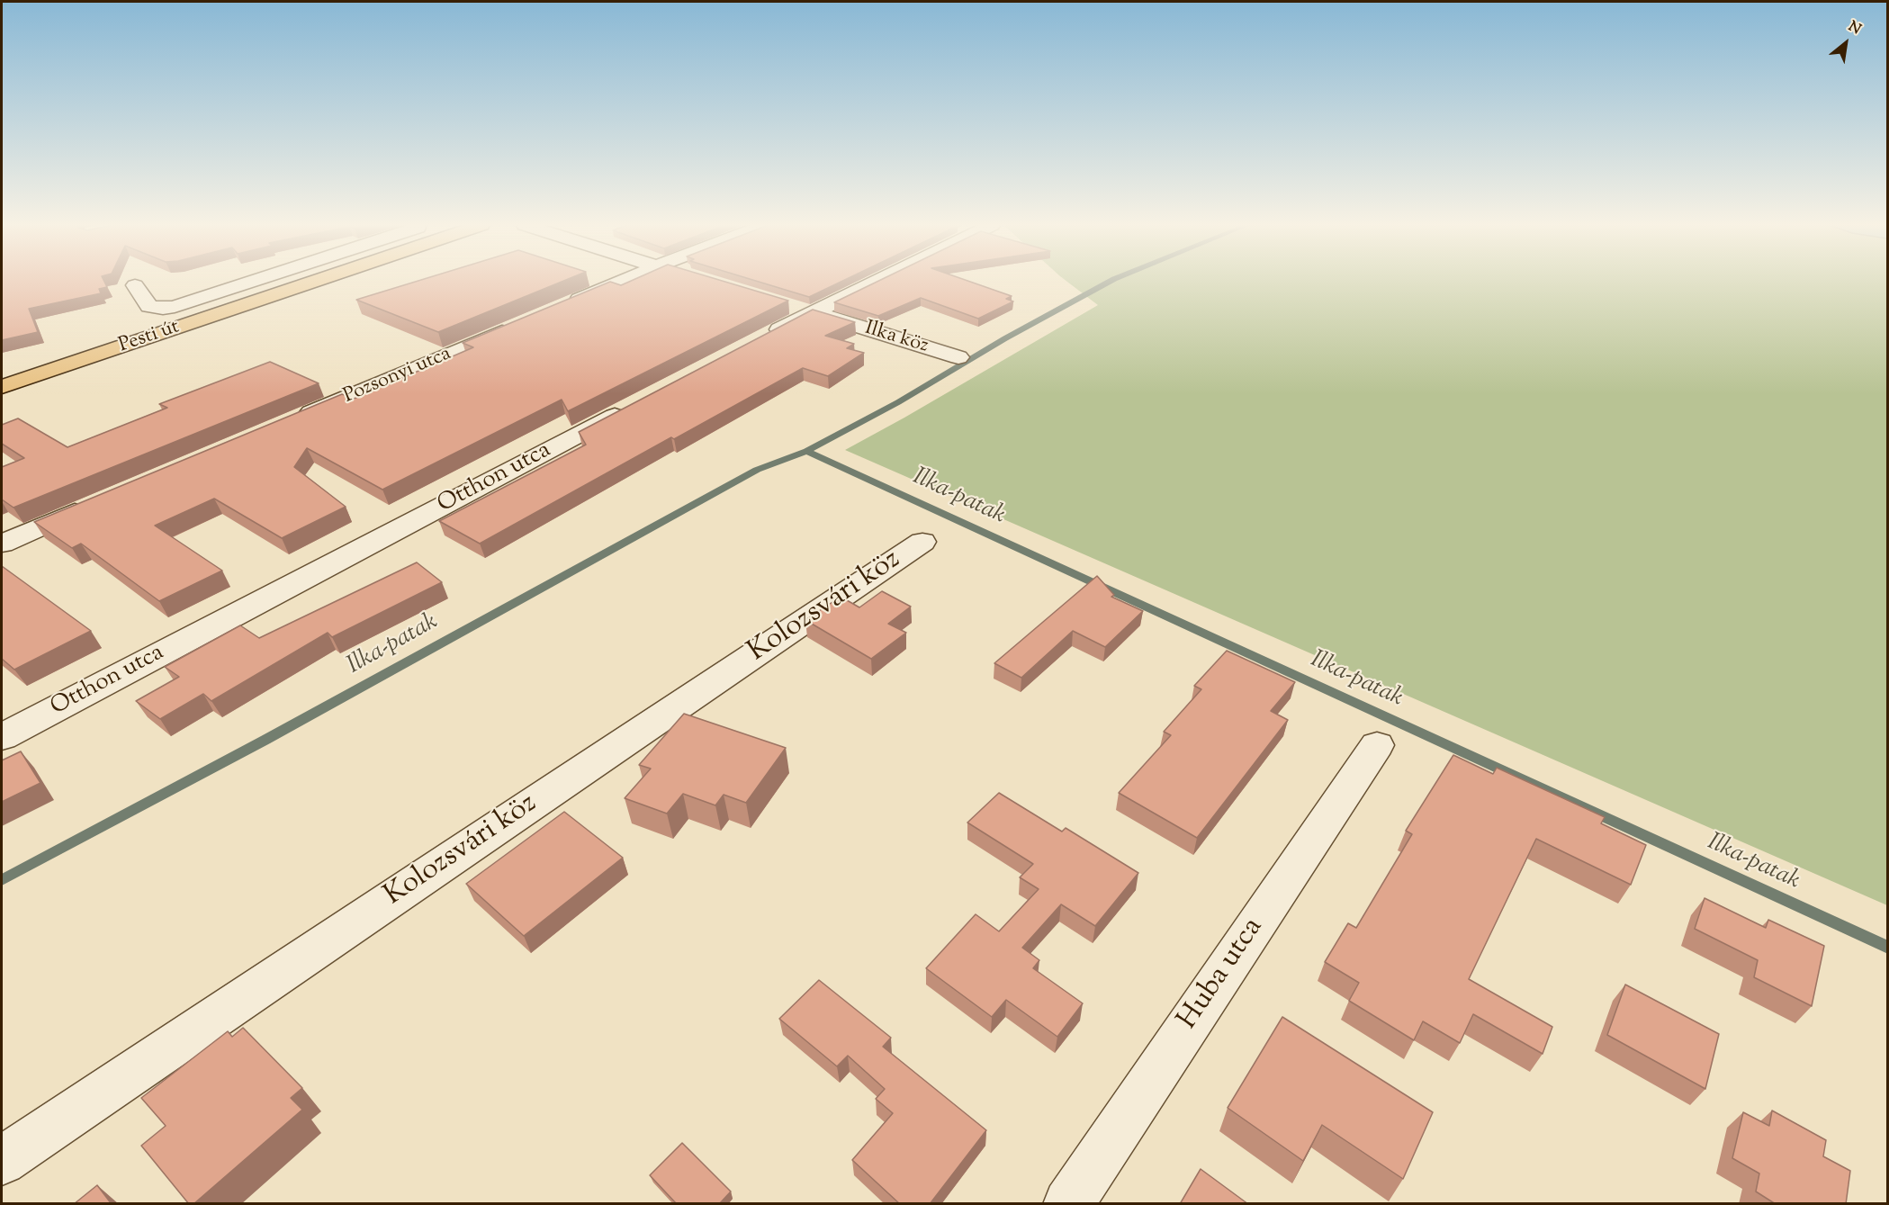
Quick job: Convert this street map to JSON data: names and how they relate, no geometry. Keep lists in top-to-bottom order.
{
  "streets": {
    "main road": ["Pesti út"],
    "street": [
      "Ilka köz",
      "Pozsonyi utca",
      "Otthon utca",
      "Kolozsvári köz",
      "Huba utca"
    ]
  },
  "water": ["Ilka-patak"],
  "north": "top right"
}
